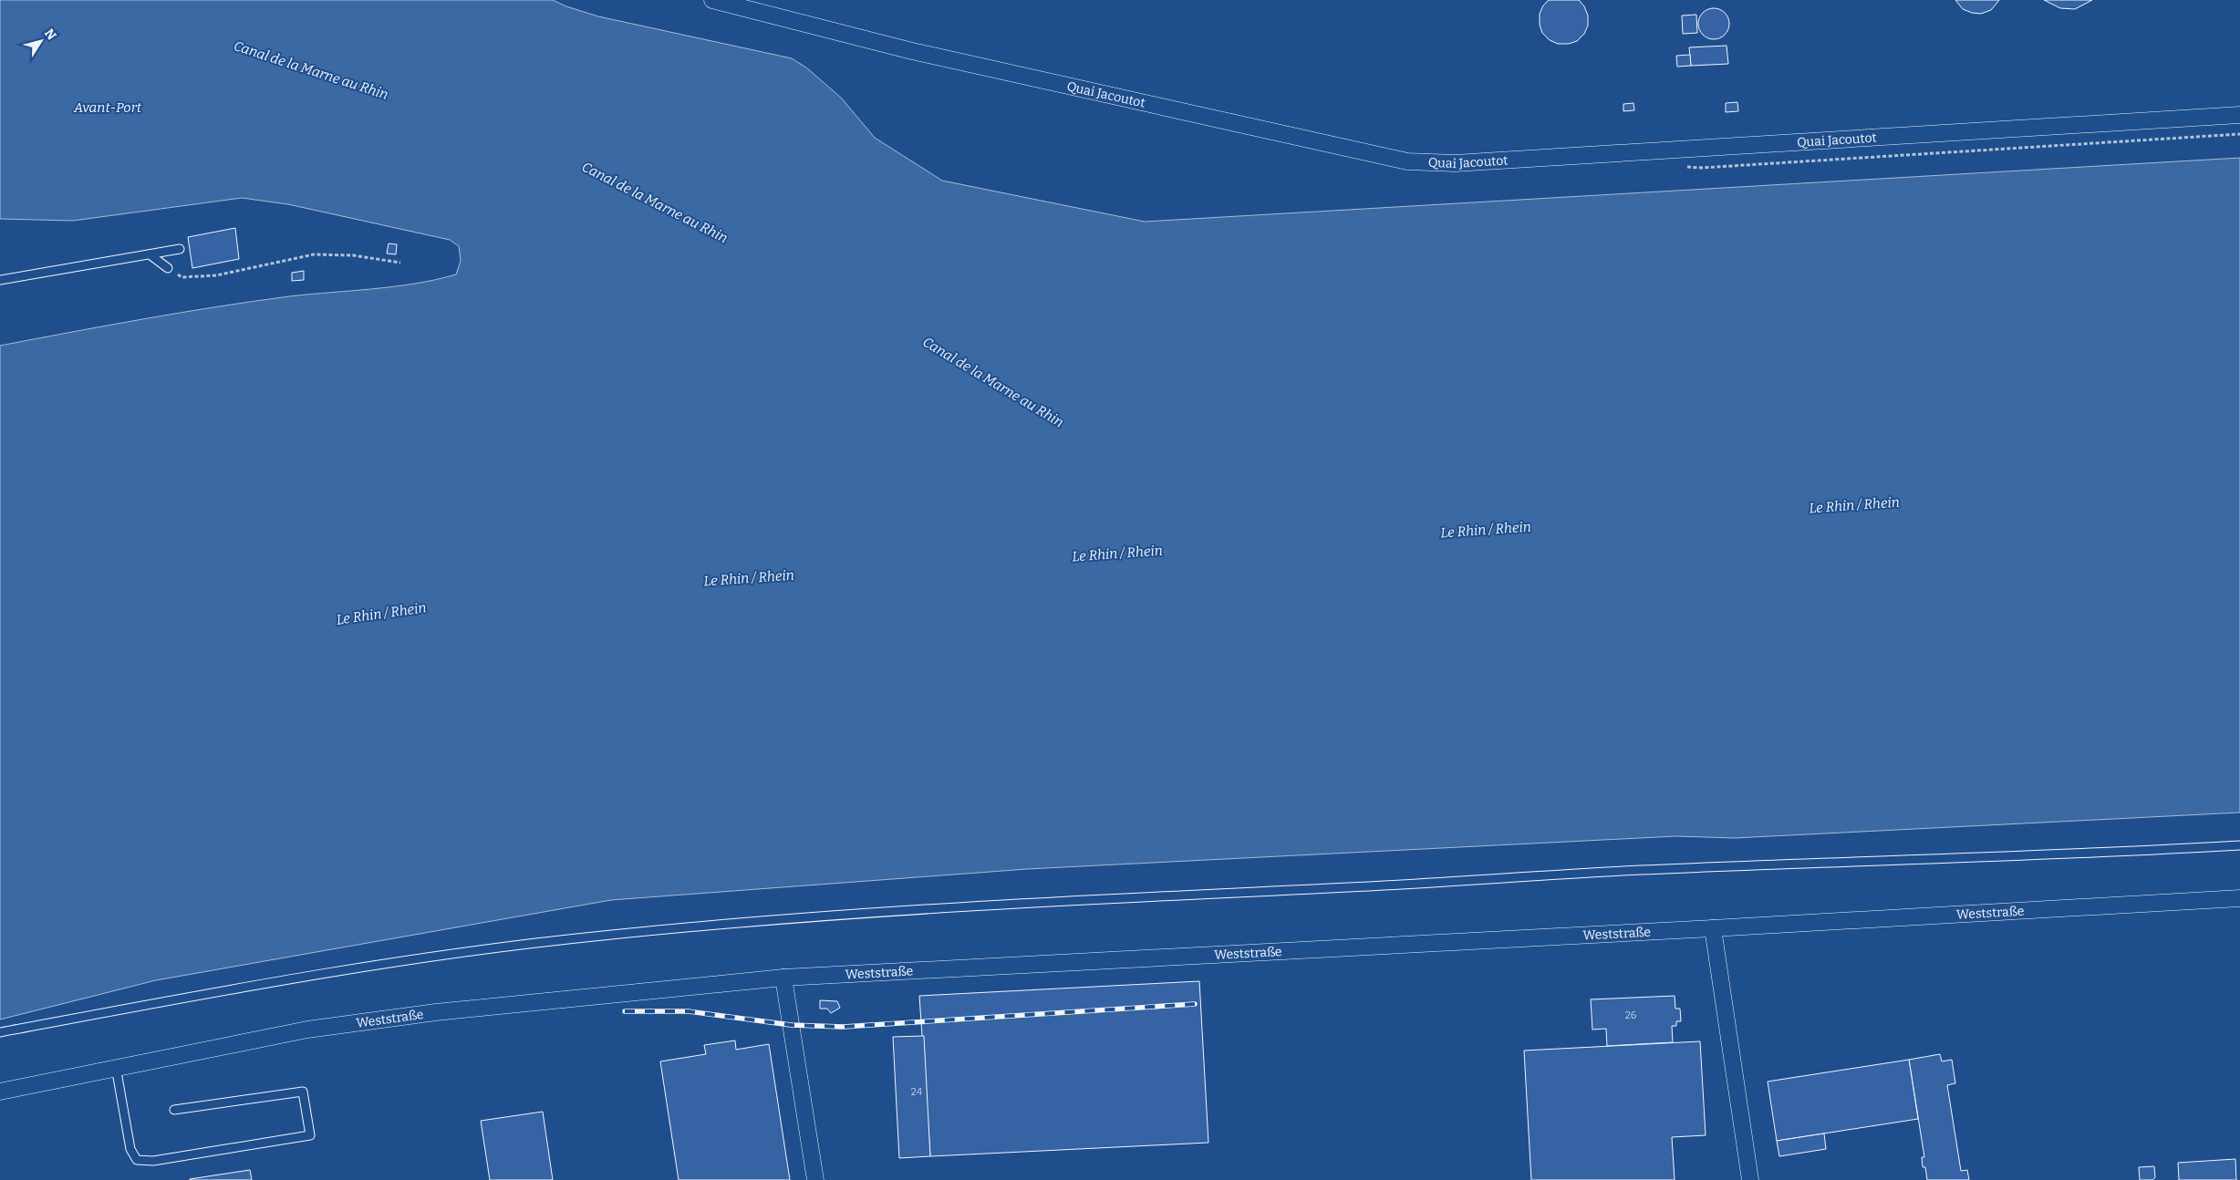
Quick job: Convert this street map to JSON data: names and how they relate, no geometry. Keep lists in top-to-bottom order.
{
  "streets": {
    "street": ["Quai Jacoutot", "Weststraße"]
  },
  "water": ["Canal de la Marne au Rhin", "Avant-Port", "Le Rhin / Rhein"],
  "house_numbers": ["26", "24"],
  "north": "top right"
}
